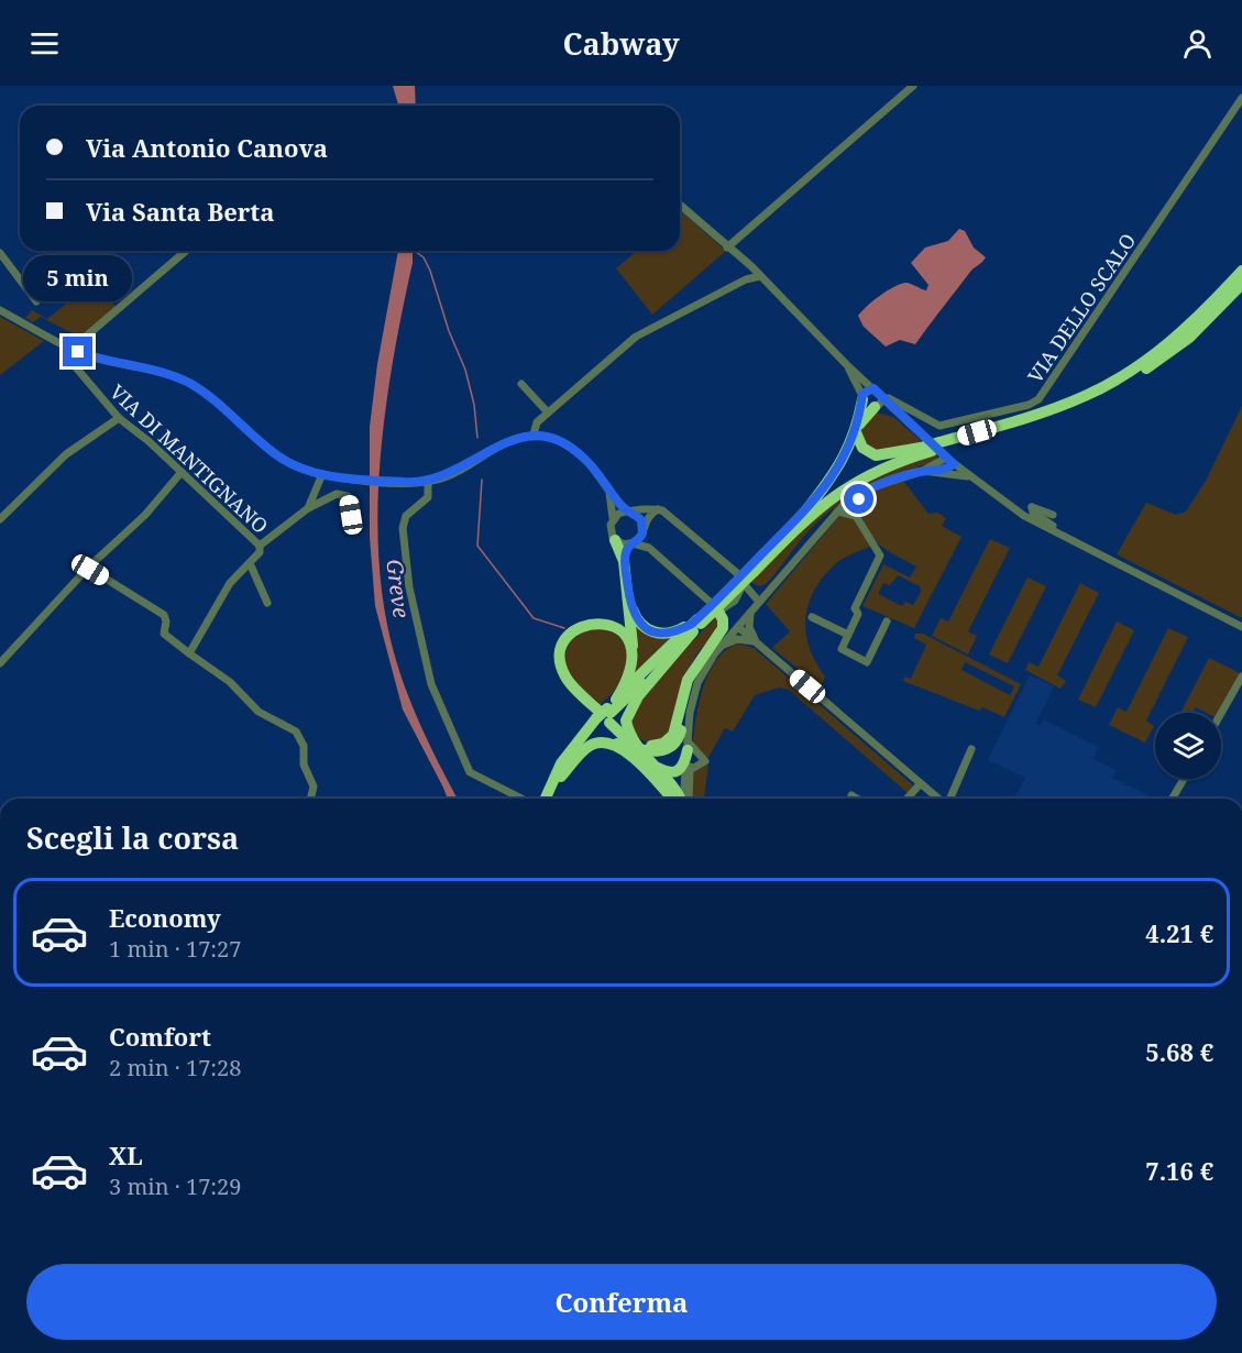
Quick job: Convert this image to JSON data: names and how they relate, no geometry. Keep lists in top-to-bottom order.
{
  "streets": {
    "street": ["VIA DELLO SCALO", "VIA DI MANTIGNANO"]
  },
  "water": ["Greve"],
  "page": {
    "header": "Cabway",
    "banner": ["Via Antonio Canova", "Via Santa Berta"],
    "bubble": "5 min",
    "heading": "Scegli la corsa",
    "list": [
      {
        "name": "Economy",
        "note": "1 min · 17:27",
        "value": "4.21 €"
      },
      {
        "name": "Comfort",
        "note": "2 min · 17:28",
        "value": "5.68 €"
      },
      {
        "name": "XL",
        "note": "3 min · 17:29",
        "value": "7.16 €"
      }
    ],
    "buttons": "Conferma"
  }
}
